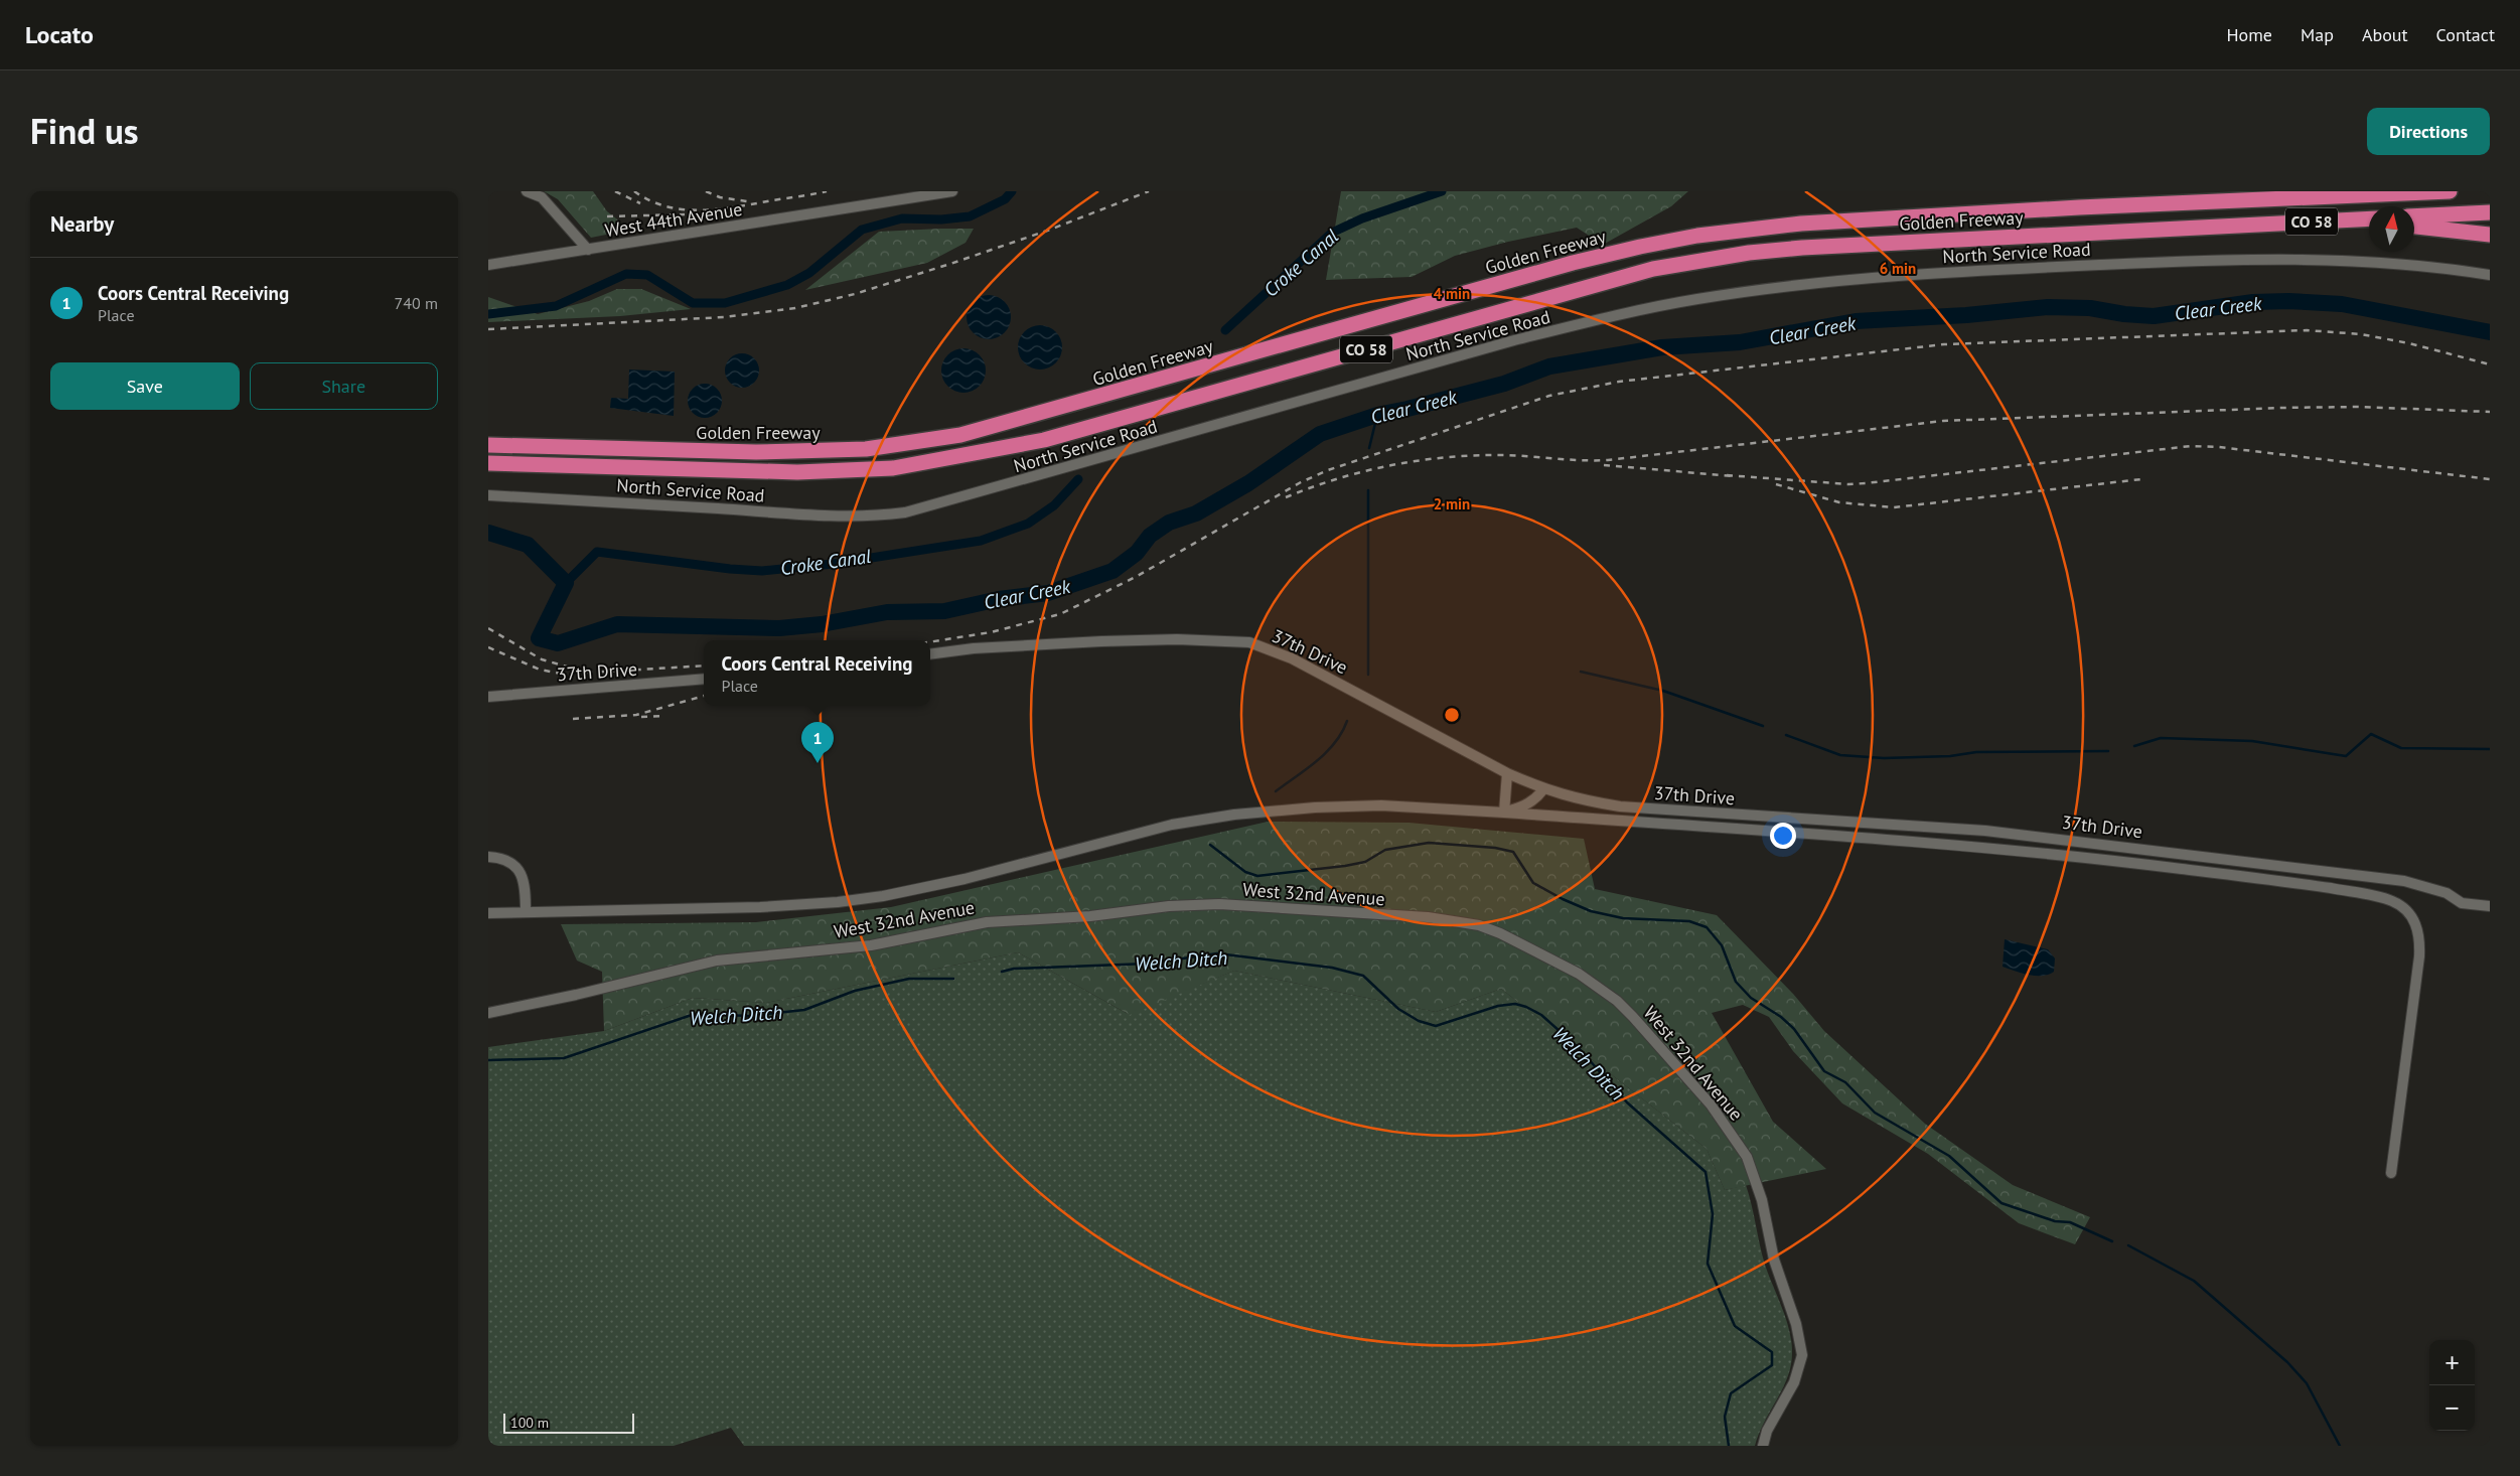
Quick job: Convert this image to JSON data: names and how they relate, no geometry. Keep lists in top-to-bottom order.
{
  "streets": {
    "highway": ["Golden Freeway", "CO 58"],
    "street": [
      "West 44th Avenue",
      "North Service Road",
      "37th Drive",
      "West 32nd Avenue"
    ]
  },
  "water": ["Croke Canal", "Clear Creek", "Welch Ditch"],
  "scale_bar": "100 m",
  "north": "top",
  "page": {
    "header": "Locato",
    "nav": [
      "Home",
      "Map",
      "About",
      "Contact"
    ],
    "title": "Find us",
    "buttons": [
      "Directions",
      ["Save", "Share"]
    ],
    "heading": "Nearby",
    "list": [
      {
        "mark": "1",
        "name": "Coors Central Receiving",
        "note": "Place",
        "value": "740 m"
      }
    ],
    "popup": ["Coors Central Receiving", "Place"],
    "pins": "1",
    "map_buttons": ["+", "−"],
    "scale": "100 m"
  },
  "rings": ["6 min", "4 min", "2 min"]
}
